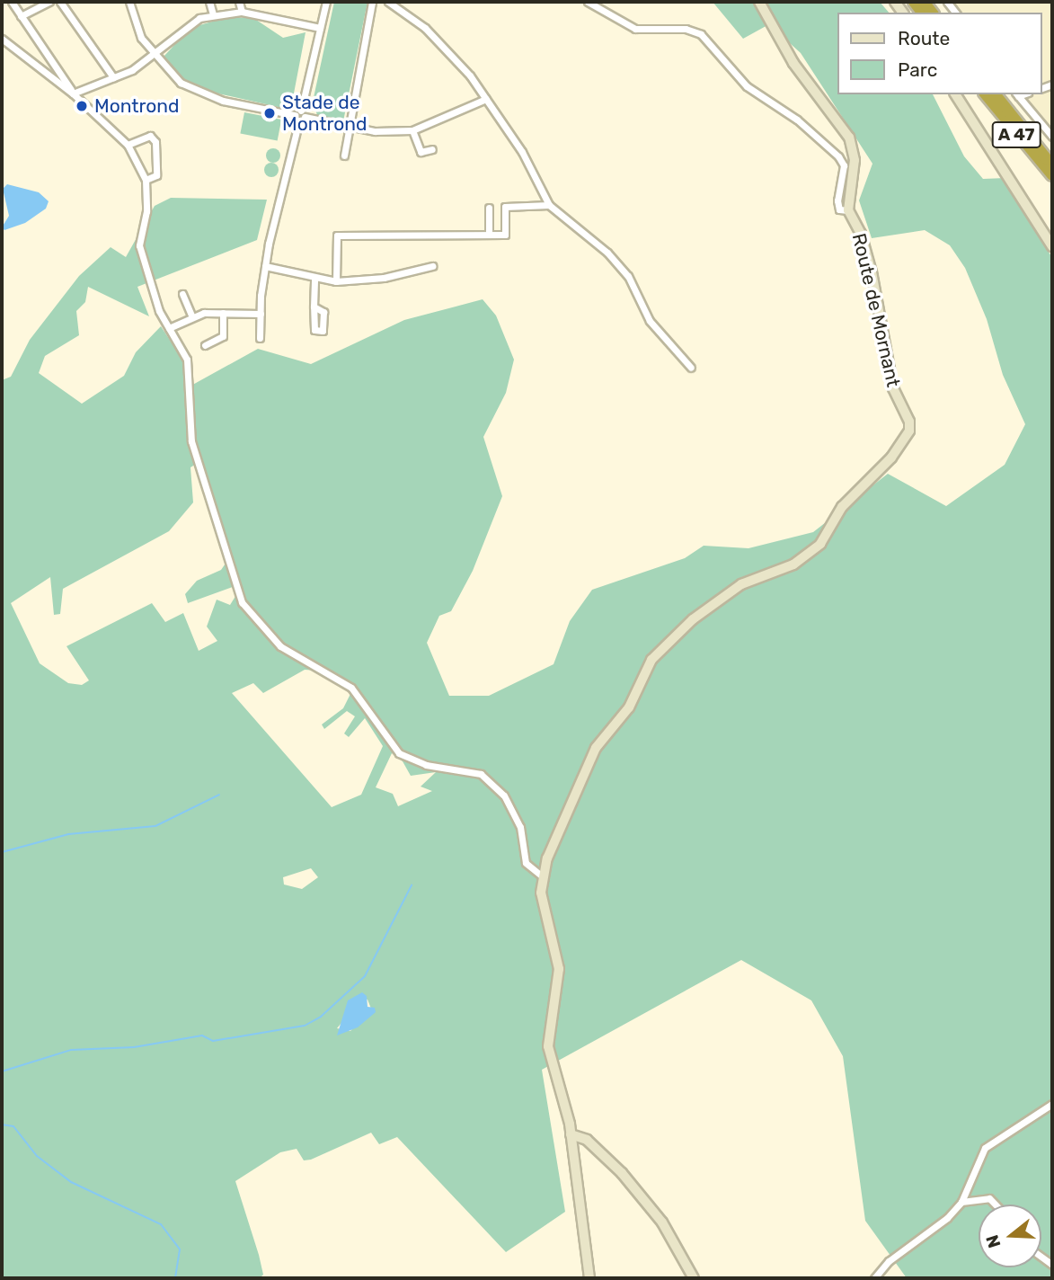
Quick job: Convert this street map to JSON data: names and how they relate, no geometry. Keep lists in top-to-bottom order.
{
  "streets": {
    "highway": ["A 47"],
    "main road": ["Route de Mornant"]
  },
  "places": ["Montrond", "Stade de Montrond"],
  "legend": ["Route", "Parc"],
  "north": "left"
}
